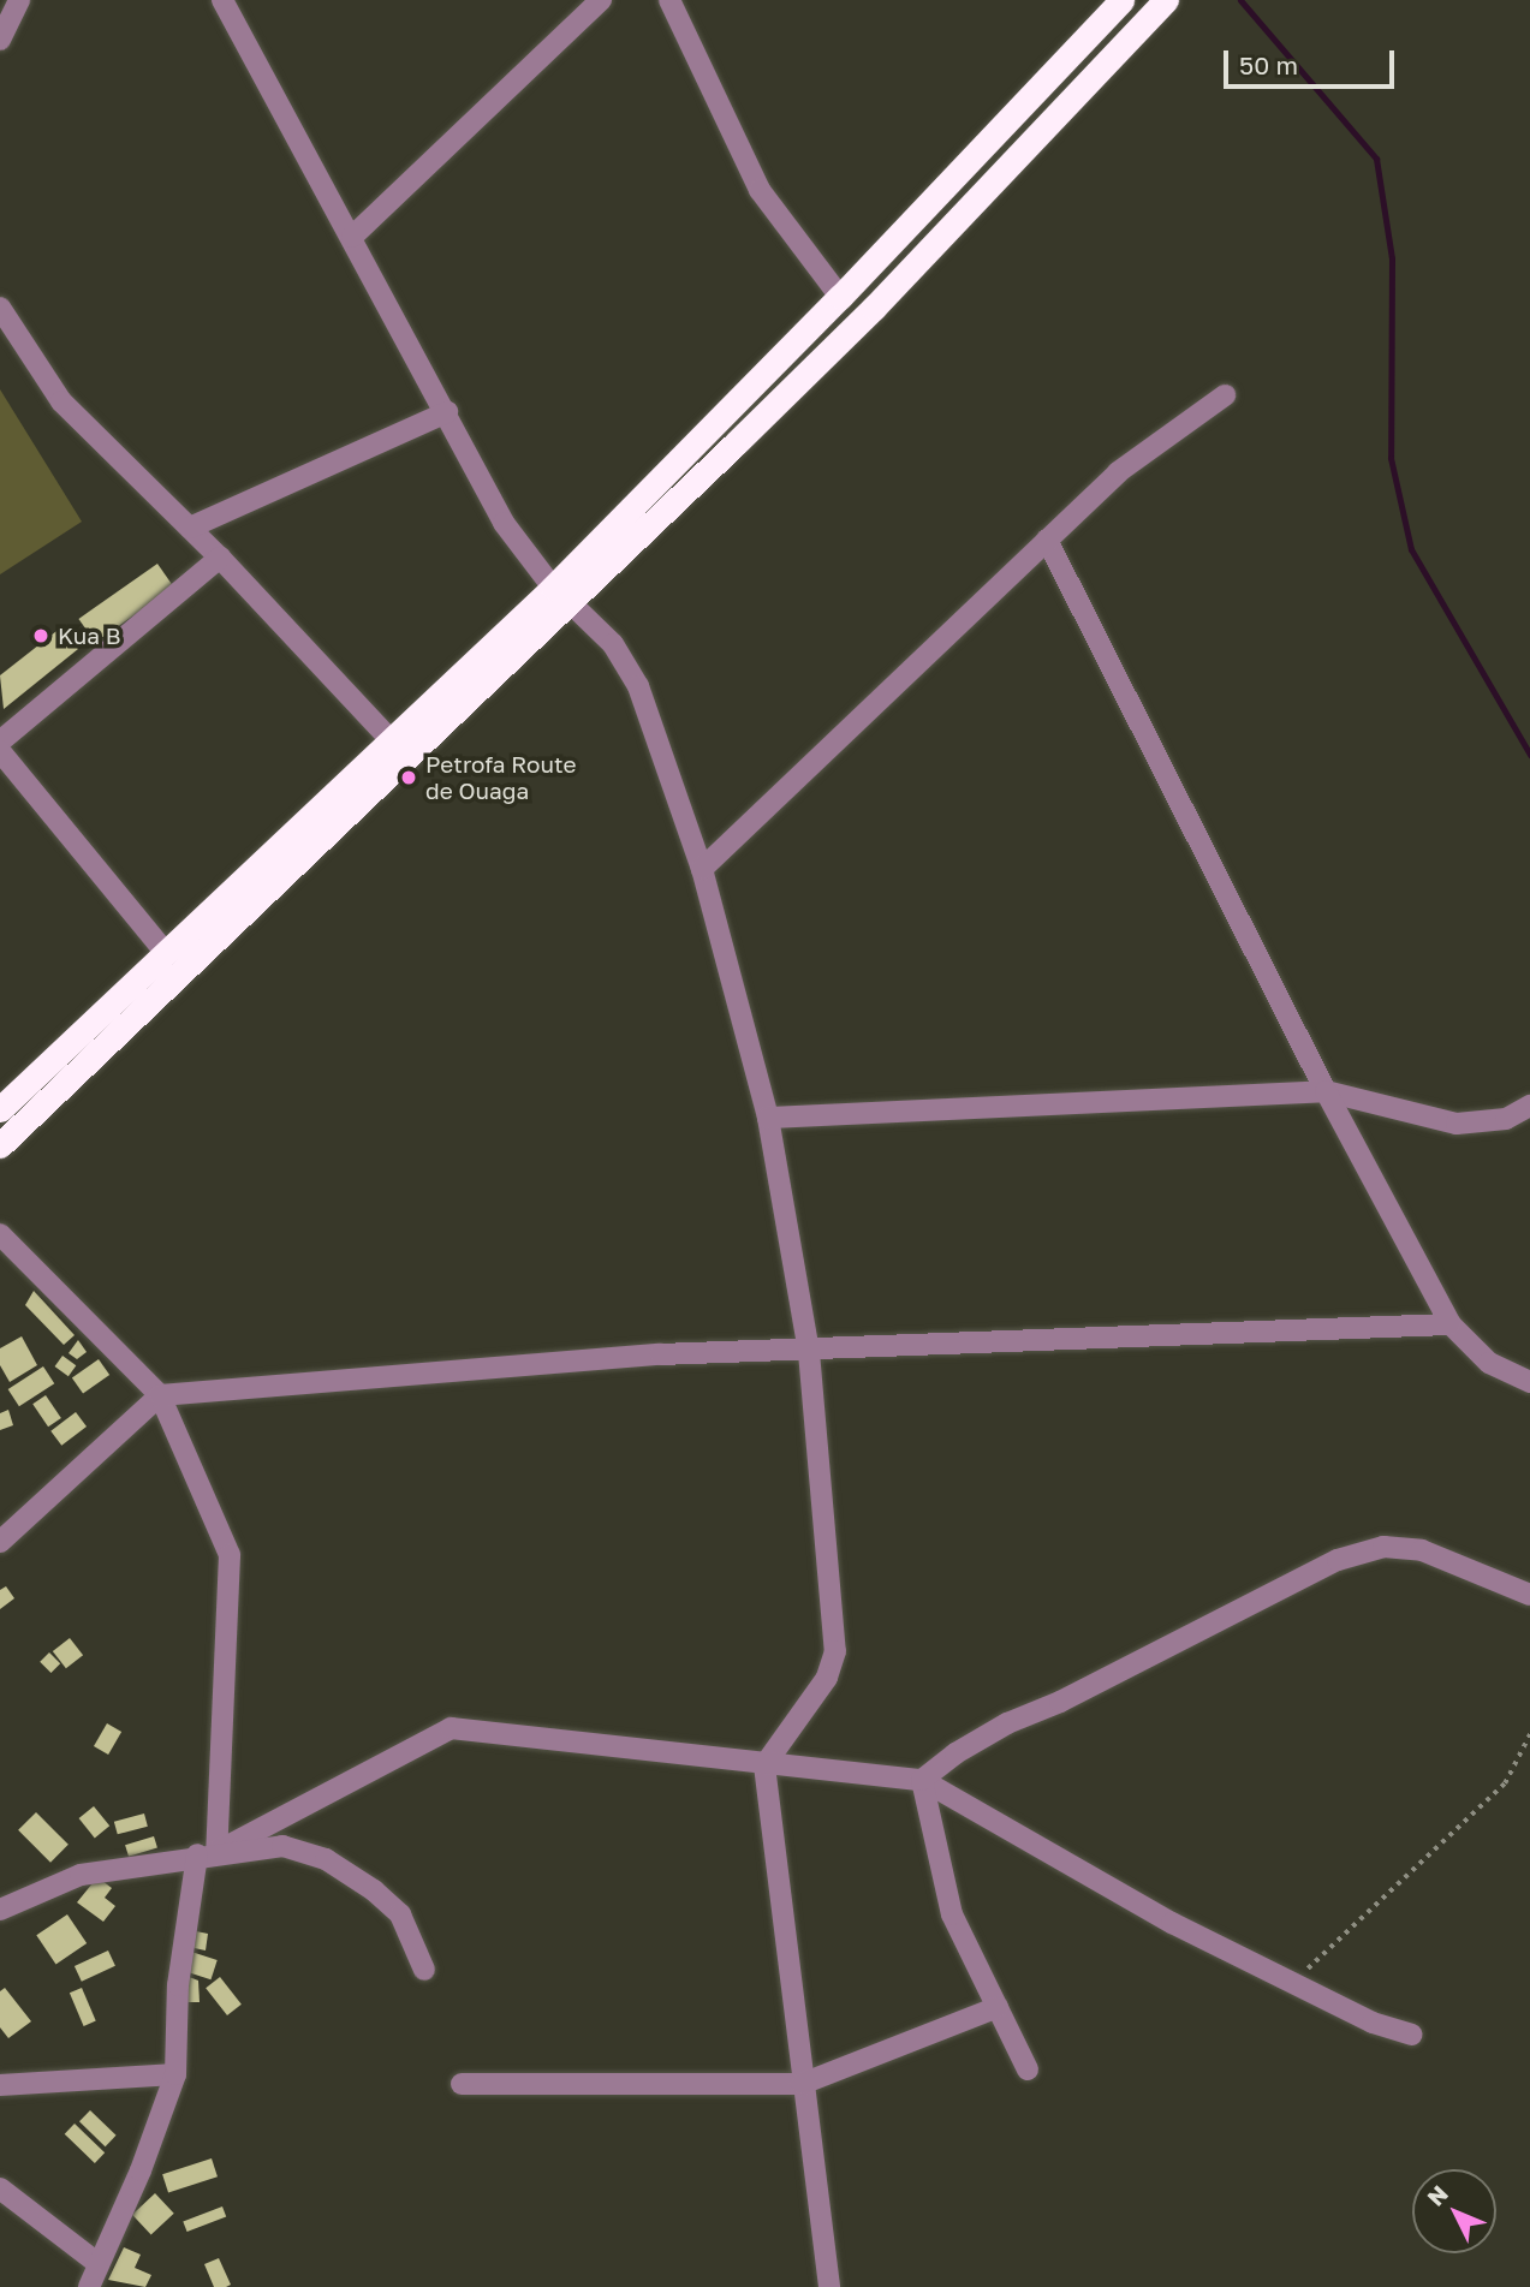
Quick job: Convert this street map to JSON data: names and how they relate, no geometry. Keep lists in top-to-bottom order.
{
  "places": ["Kua B", "Petrofa Route de Ouaga"],
  "scale_bar": "50 m",
  "north": "top left"
}
